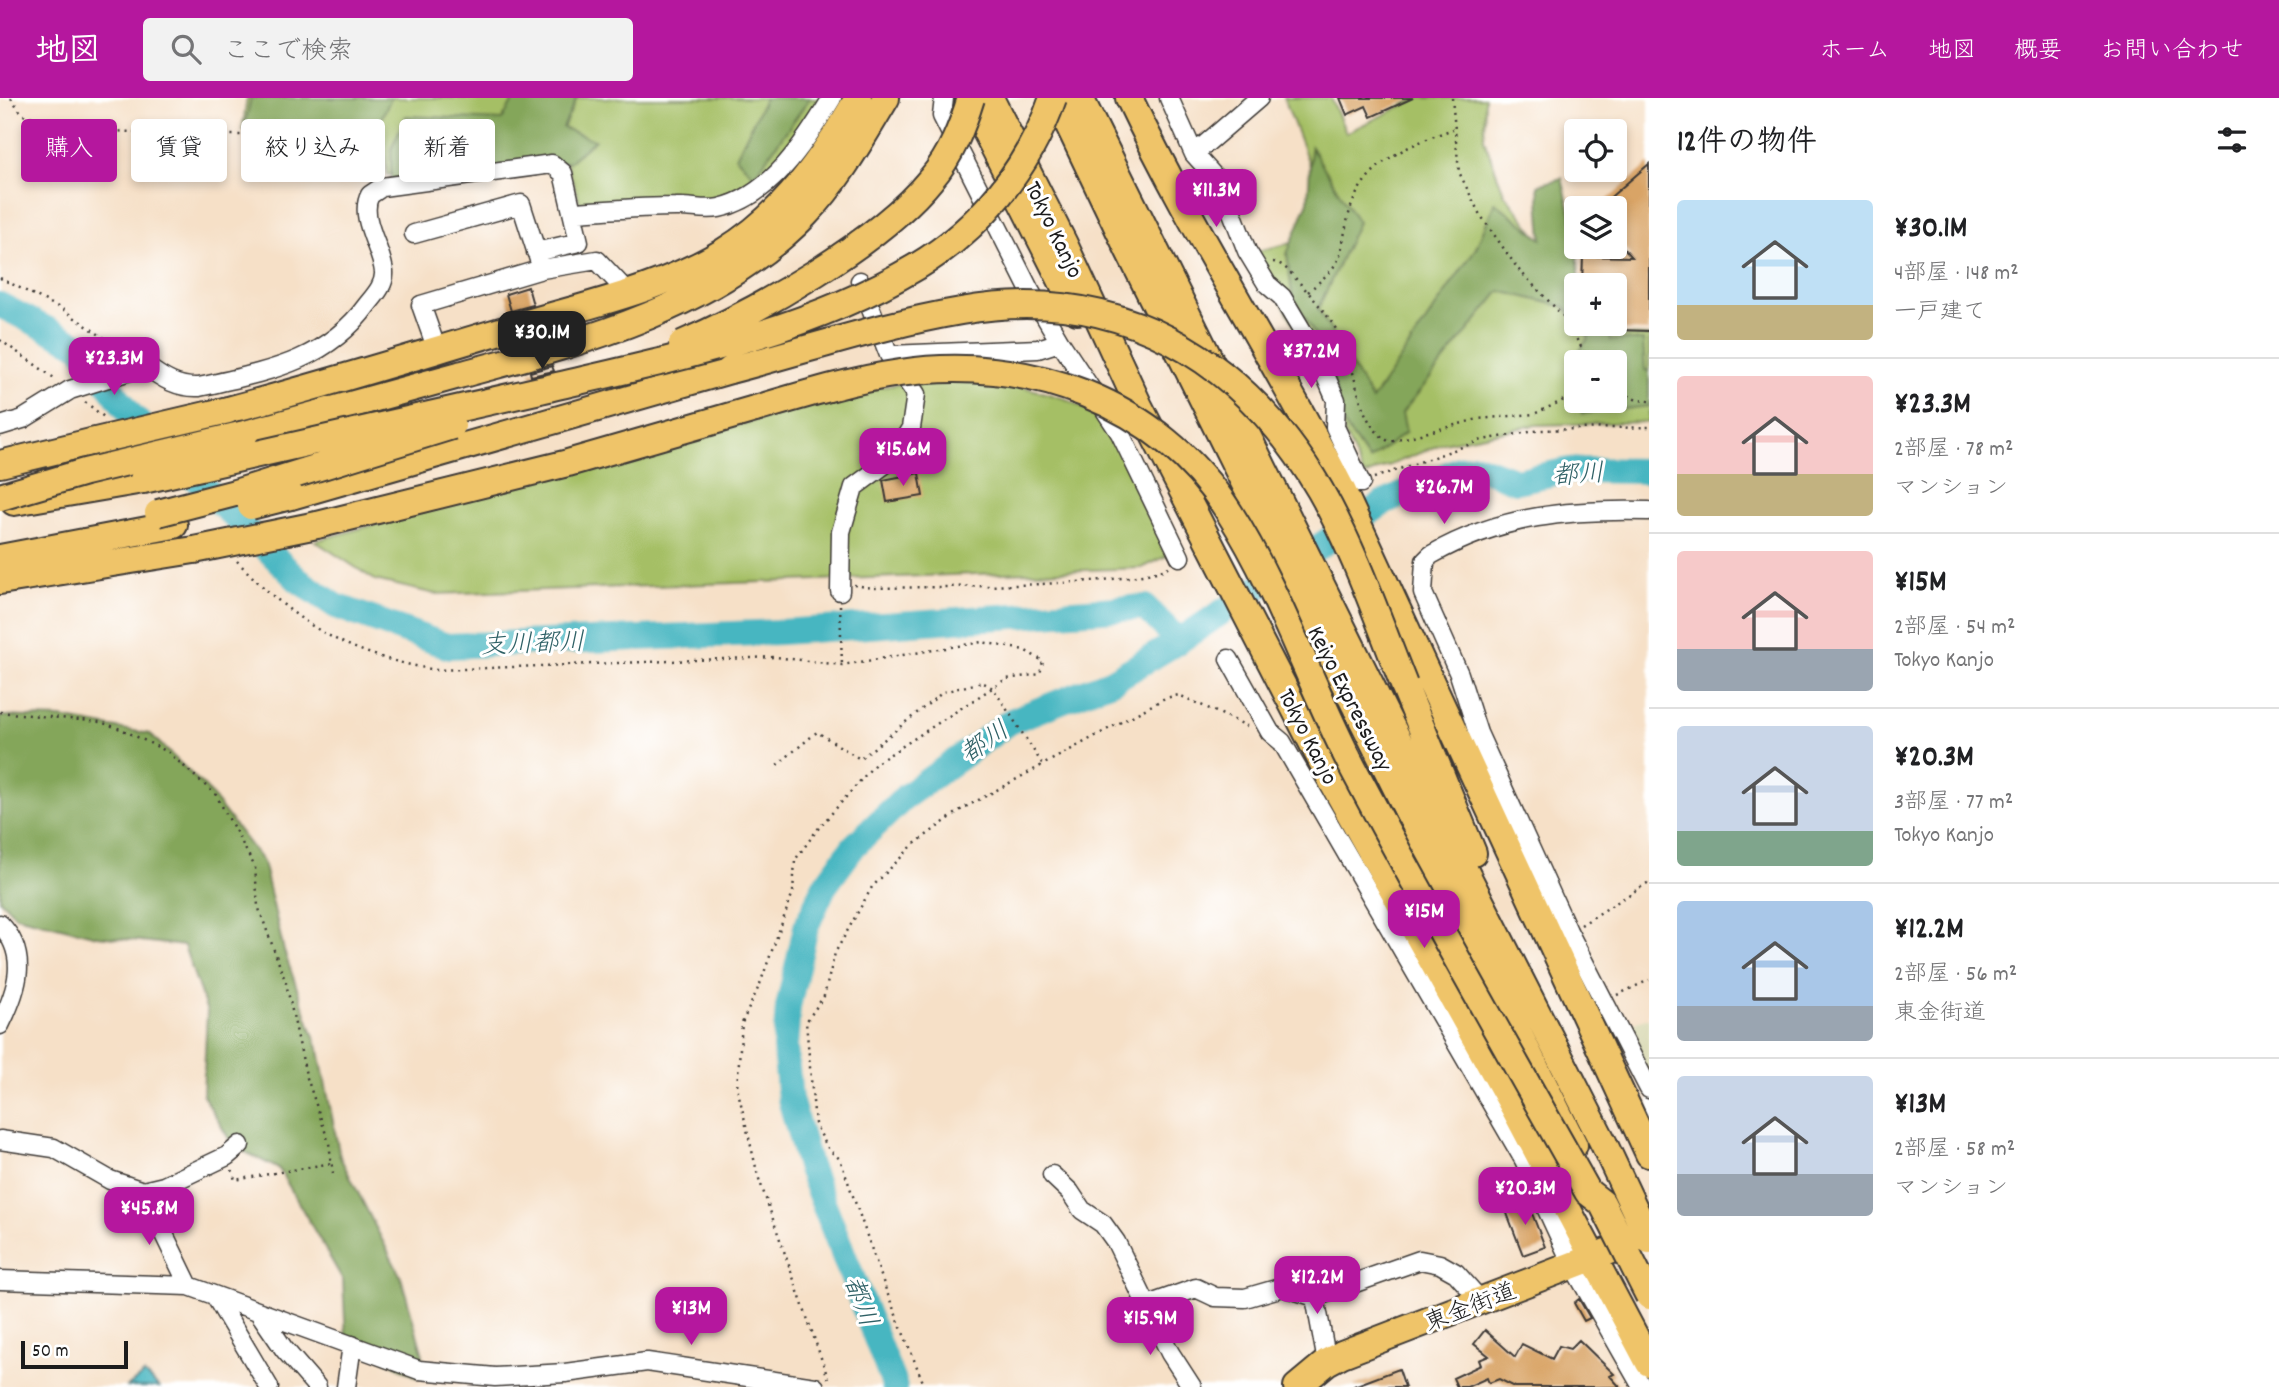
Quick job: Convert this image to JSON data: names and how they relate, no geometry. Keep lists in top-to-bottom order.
{
  "streets": {
    "highway": ["Tokyo Kanjo", "Keiyo Expressway", "東金街道"]
  },
  "crossings": [
    ["Tokyo Kanjo", "東金街道"],
    ["Keiyo Expressway", "東金街道"]
  ],
  "water": ["都川", "支川都川"],
  "scale_bar": "50 m",
  "page": {
    "header": "地図",
    "search": "ここで検索",
    "nav": [
      "ホーム",
      "地図",
      "概要",
      "お問い合わせ"
    ],
    "heading": "12件の物件",
    "map_buttons": ["+", "−"],
    "chip": [
      "購入",
      "賃貸",
      "絞り込み",
      "新着"
    ],
    "price": [
      "¥11.3M",
      "¥30.1M",
      "¥37.2M",
      "¥23.3M",
      "¥15.6M",
      "¥26.7M",
      "¥15M",
      "¥20.3M",
      "¥45.8M",
      "¥12.2M",
      "¥13M",
      "¥15.9M"
    ],
    "list": [
      {
        "name": "¥30.1M",
        "note": "4部屋 · 148 m² · 一戸建て"
      },
      {
        "name": "¥23.3M",
        "note": "2部屋 · 78 m² · マンション"
      },
      {
        "name": "¥15M",
        "note": "2部屋 · 54 m² · Tokyo Kanjo"
      },
      {
        "name": "¥20.3M",
        "note": "3部屋 · 77 m² · Tokyo Kanjo"
      },
      {
        "name": "¥12.2M",
        "note": "2部屋 · 56 m² · 東金街道"
      },
      {
        "name": "¥13M",
        "note": "2部屋 · 58 m² · マンション"
      }
    ],
    "scale": "50 m"
  }
}
